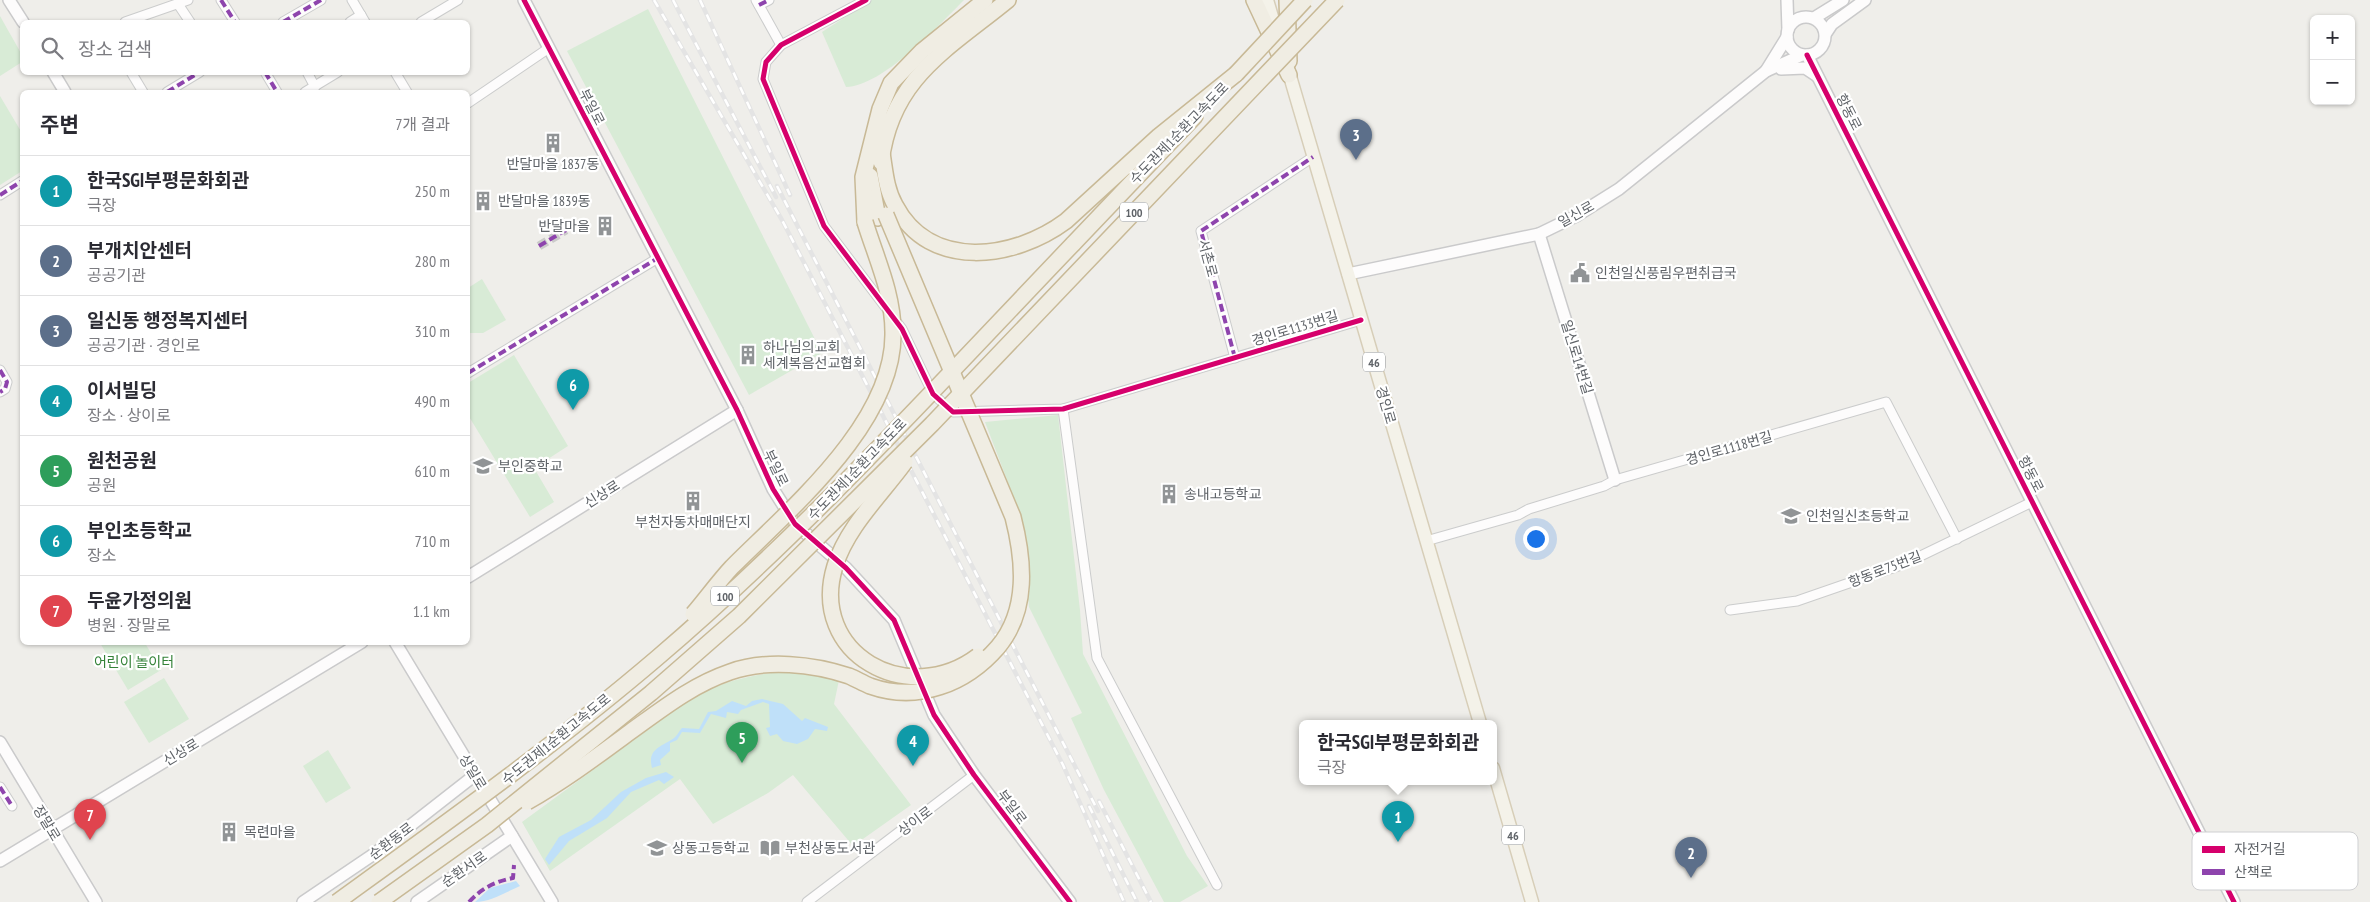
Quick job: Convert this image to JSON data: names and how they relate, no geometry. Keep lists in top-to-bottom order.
{
  "streets": {
    "highway": ["수도권제1순환고속도로", "100"],
    "main road": ["46", "경인로"],
    "street": [
      "부일로",
      "항동로",
      "일신로",
      "서촌로",
      "경인로1133번길",
      "일신로14번길",
      "경인로1118번길",
      "신상로",
      "항동로75번길",
      "상일로",
      "상이로",
      "장말로",
      "순환동로",
      "순환서로"
    ]
  },
  "crossings": [
    ["부일로", "신상로"],
    ["부일로", "상이로"],
    ["항동로", "일신로"],
    ["항동로", "항동로75번길"],
    ["일신로", "일신로14번길"],
    ["일신로", "경인로"],
    ["서촌로", "경인로1133번길"],
    ["서촌로", "경인로"],
    ["경인로1133번길", "경인로"],
    ["일신로14번길", "경인로1118번길"],
    ["경인로", "경인로1118번길"],
    ["경인로1118번길", "항동로75번길"],
    ["신상로", "장말로"],
    ["상일로", "순환동로"],
    ["상일로", "순환서로"]
  ],
  "parks": ["어린이 놀이터"],
  "places": {
    "building": [
      "반달마을 1837동",
      "반달마을 1839동",
      "반달마을",
      "하나님의교회 세계복음선교협회",
      "송내고등학교",
      "부천자동차매매단지",
      "목련마을"
    ],
    "public building": ["인천일신풍림우편취급국"],
    "school or university": ["부인중학교", "인천일신초등학교", "상동고등학교"],
    "library": ["부천상동도서관"]
  },
  "legend": ["자전거길", "산책로"],
  "page": {
    "map_buttons": ["+", "−"],
    "search": "장소 검색",
    "heading": ["주변", "7개 결과"],
    "pins": [
      "3",
      "6",
      "5",
      "4",
      "7",
      "1",
      "2"
    ],
    "list": [
      {
        "mark": "1",
        "name": "한국SGI부평문화회관",
        "note": "극장",
        "value": "250 m"
      },
      {
        "mark": "2",
        "name": "부개치안센터",
        "note": "공공기관",
        "value": "280 m"
      },
      {
        "mark": "3",
        "name": "일신동 행정복지센터",
        "note": "공공기관 · 경인로",
        "value": "310 m"
      },
      {
        "mark": "4",
        "name": "이서빌딩",
        "note": "장소 · 상이로",
        "value": "490 m"
      },
      {
        "mark": "5",
        "name": "원천공원",
        "note": "공원",
        "value": "610 m"
      },
      {
        "mark": "6",
        "name": "부인초등학교",
        "note": "장소",
        "value": "710 m"
      },
      {
        "mark": "7",
        "name": "두윤가정의원",
        "note": "병원 · 장말로",
        "value": "1.1 km"
      }
    ],
    "popup": ["한국SGI부평문화회관", "극장"]
  }
}
